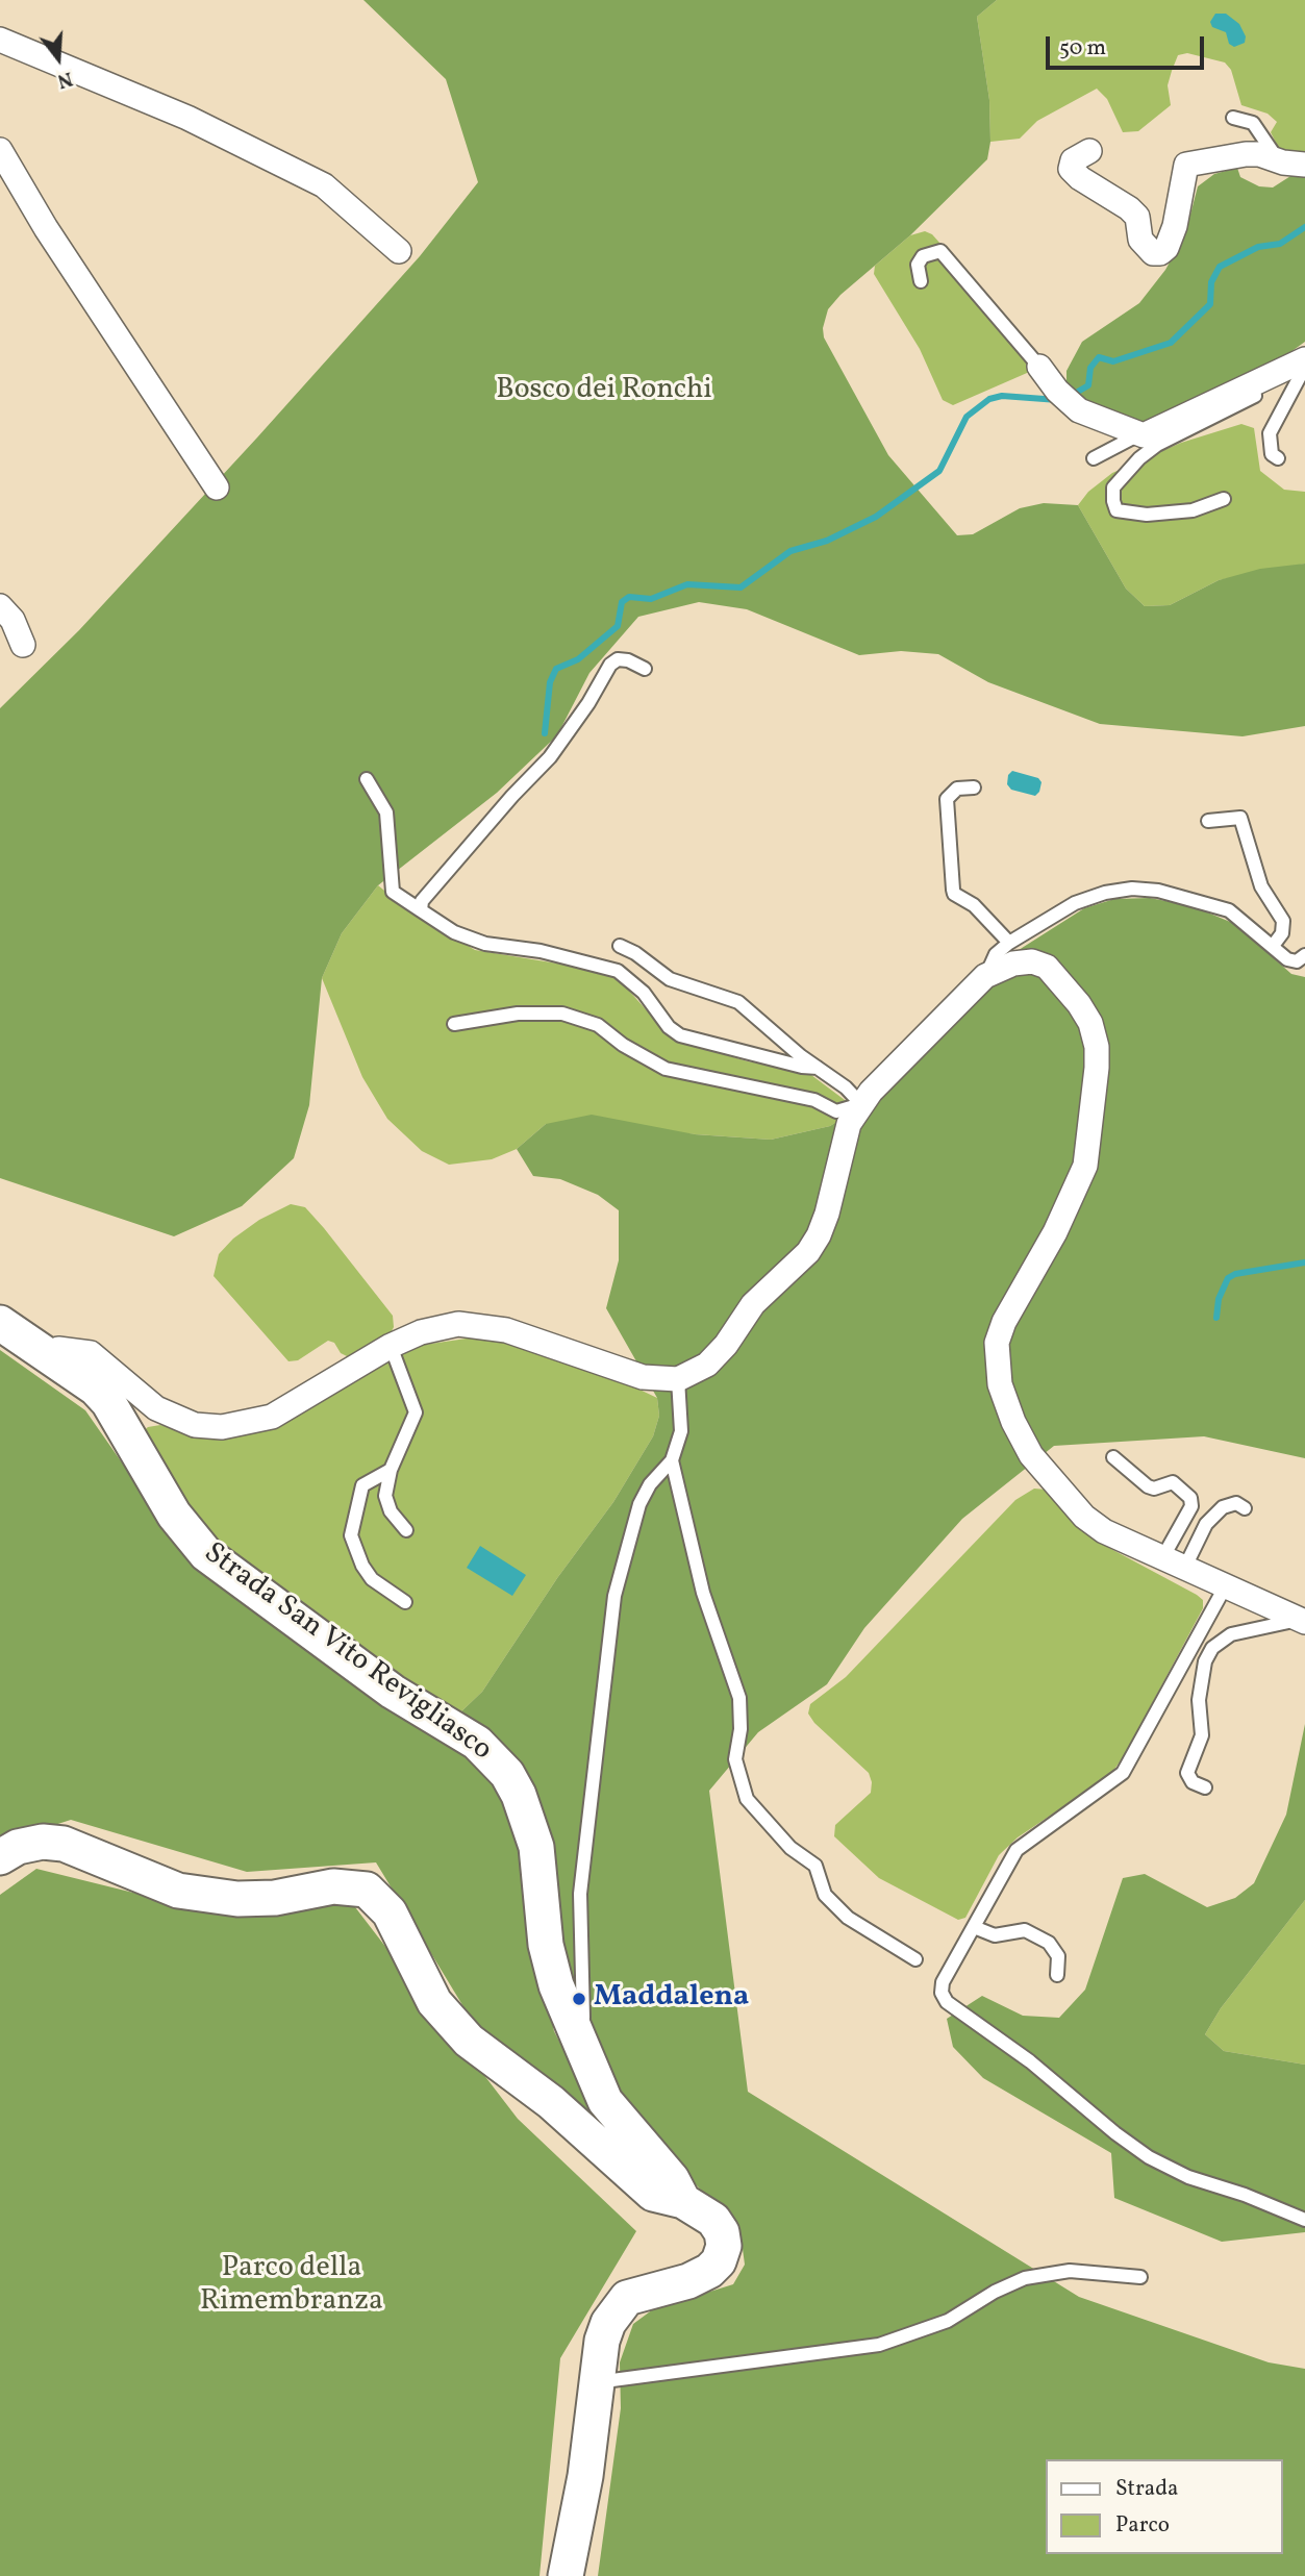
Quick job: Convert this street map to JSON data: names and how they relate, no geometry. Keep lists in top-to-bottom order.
{
  "streets": {
    "street": ["Strada San Vito Revigliasco"]
  },
  "parks": ["Bosco dei Ronchi", "Parco della Rimembranza"],
  "places": ["Maddalena"],
  "legend": ["Strada", "Parco"],
  "scale_bar": "50 m",
  "north": "bottom"
}
